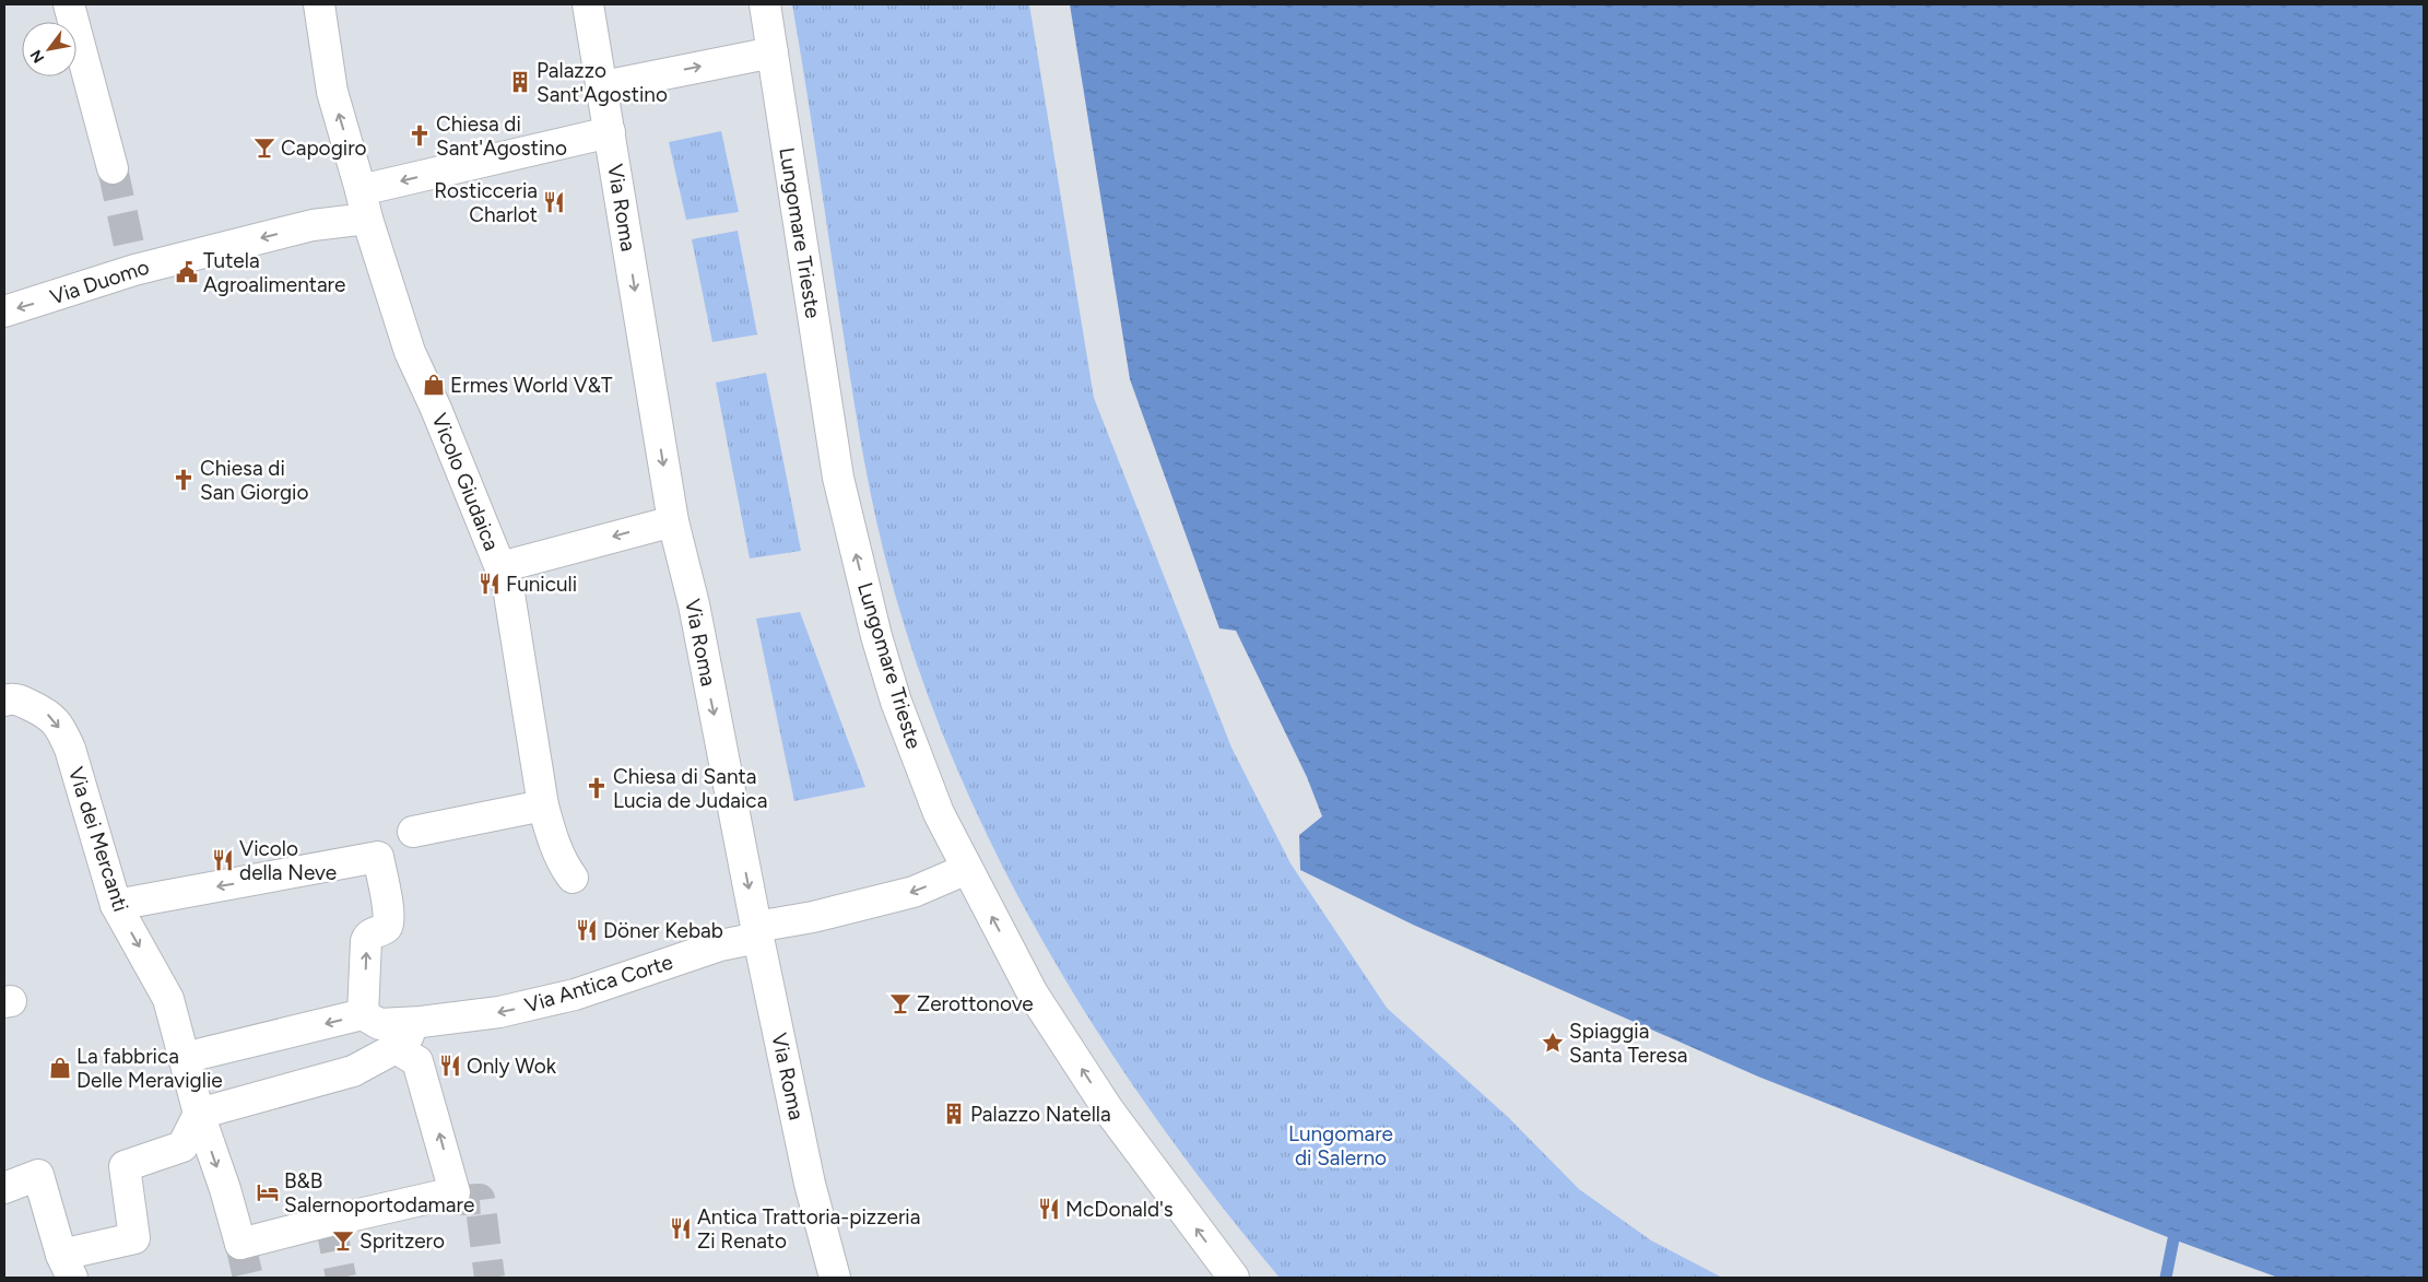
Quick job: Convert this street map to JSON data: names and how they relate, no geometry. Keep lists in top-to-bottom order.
{
  "streets": {
    "street": [
      "Via Roma",
      "Lungomare Trieste",
      "Via Duomo",
      "Vicolo Giudaica",
      "Via dei Mercanti",
      "Via Antica Corte"
    ]
  },
  "crossings": [
    ["Via Roma", "Via Duomo"],
    ["Via Roma", "Via Antica Corte"],
    ["Lungomare Trieste", "Via Antica Corte"],
    ["Via Duomo", "Vicolo Giudaica"]
  ],
  "one_way": [
    "Via Roma",
    "Lungomare Trieste",
    "Via Duomo",
    "Via Antica Corte"
  ],
  "parks": ["Lungomare di Salerno"],
  "places": {
    "building": ["Palazzo Sant'Agostino", "Palazzo Natella"],
    "church": ["Chiesa di Sant'Agostino", "Chiesa di San Giorgio", "Chiesa di Santa Lucia de Judaica"],
    "bar": ["Capogiro", "Zerottonove", "Spritzero"],
    "restaurant": [
      "Rosticceria Charlot",
      "Funiculi",
      "Vicolo della Neve",
      "Döner Kebab",
      "Only Wok",
      "McDonald's",
      "Antica Trattoria-pizzeria Zi Renato"
    ],
    "public building": ["Tutela Agroalimentare"],
    "shop": ["Ermes World V&T", "La fabbrica Delle Meraviglie"],
    "place": ["Spiaggia Santa Teresa"],
    "hotel": ["B&B Salernoportodamare"]
  },
  "north": "bottom left"
}
